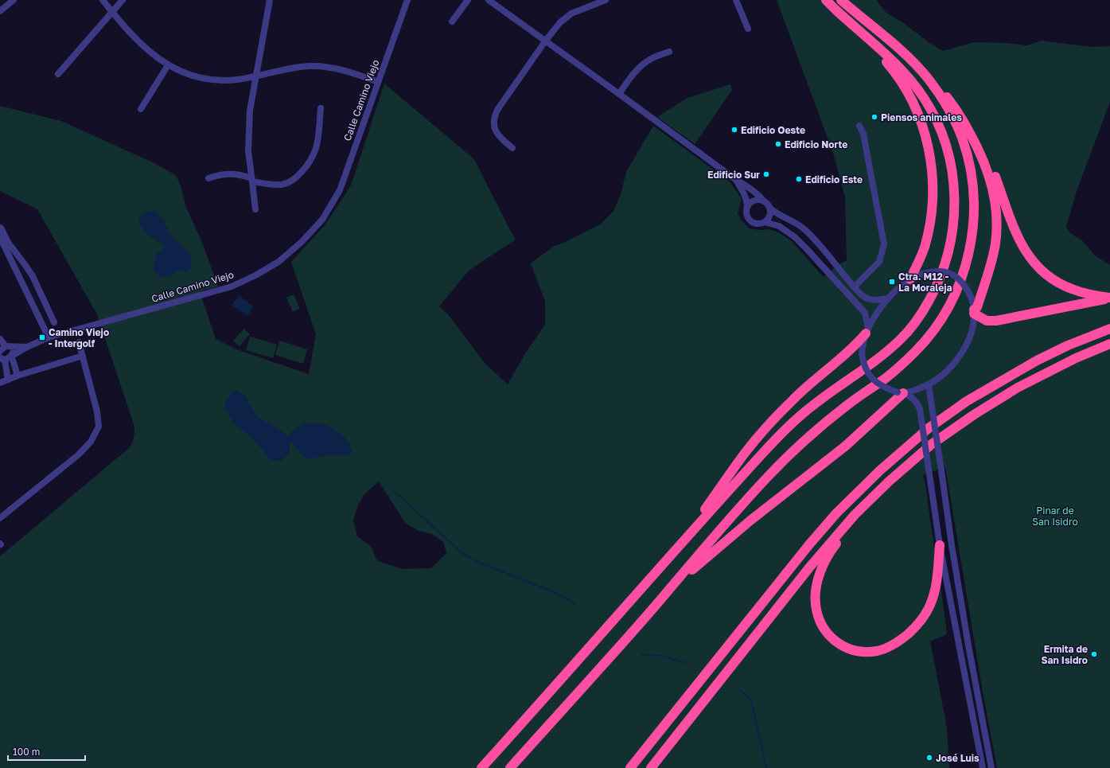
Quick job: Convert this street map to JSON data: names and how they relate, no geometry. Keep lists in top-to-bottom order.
{
  "streets": {
    "street": ["Calle Camino Viejo"]
  },
  "parks": ["Pinar de San Isidro"],
  "places": {
    "other": [
      "Piensos animales",
      "Edificio Oeste",
      "Edificio Norte",
      "Edificio Sur",
      "Edificio Este",
      "Ermita de San Isidro",
      "José Luis"
    ],
    "transit": ["Ctra. M12 - La Moraleja", "Camino Viejo - Intergolf"]
  },
  "scale_bar": "100 m"
}
